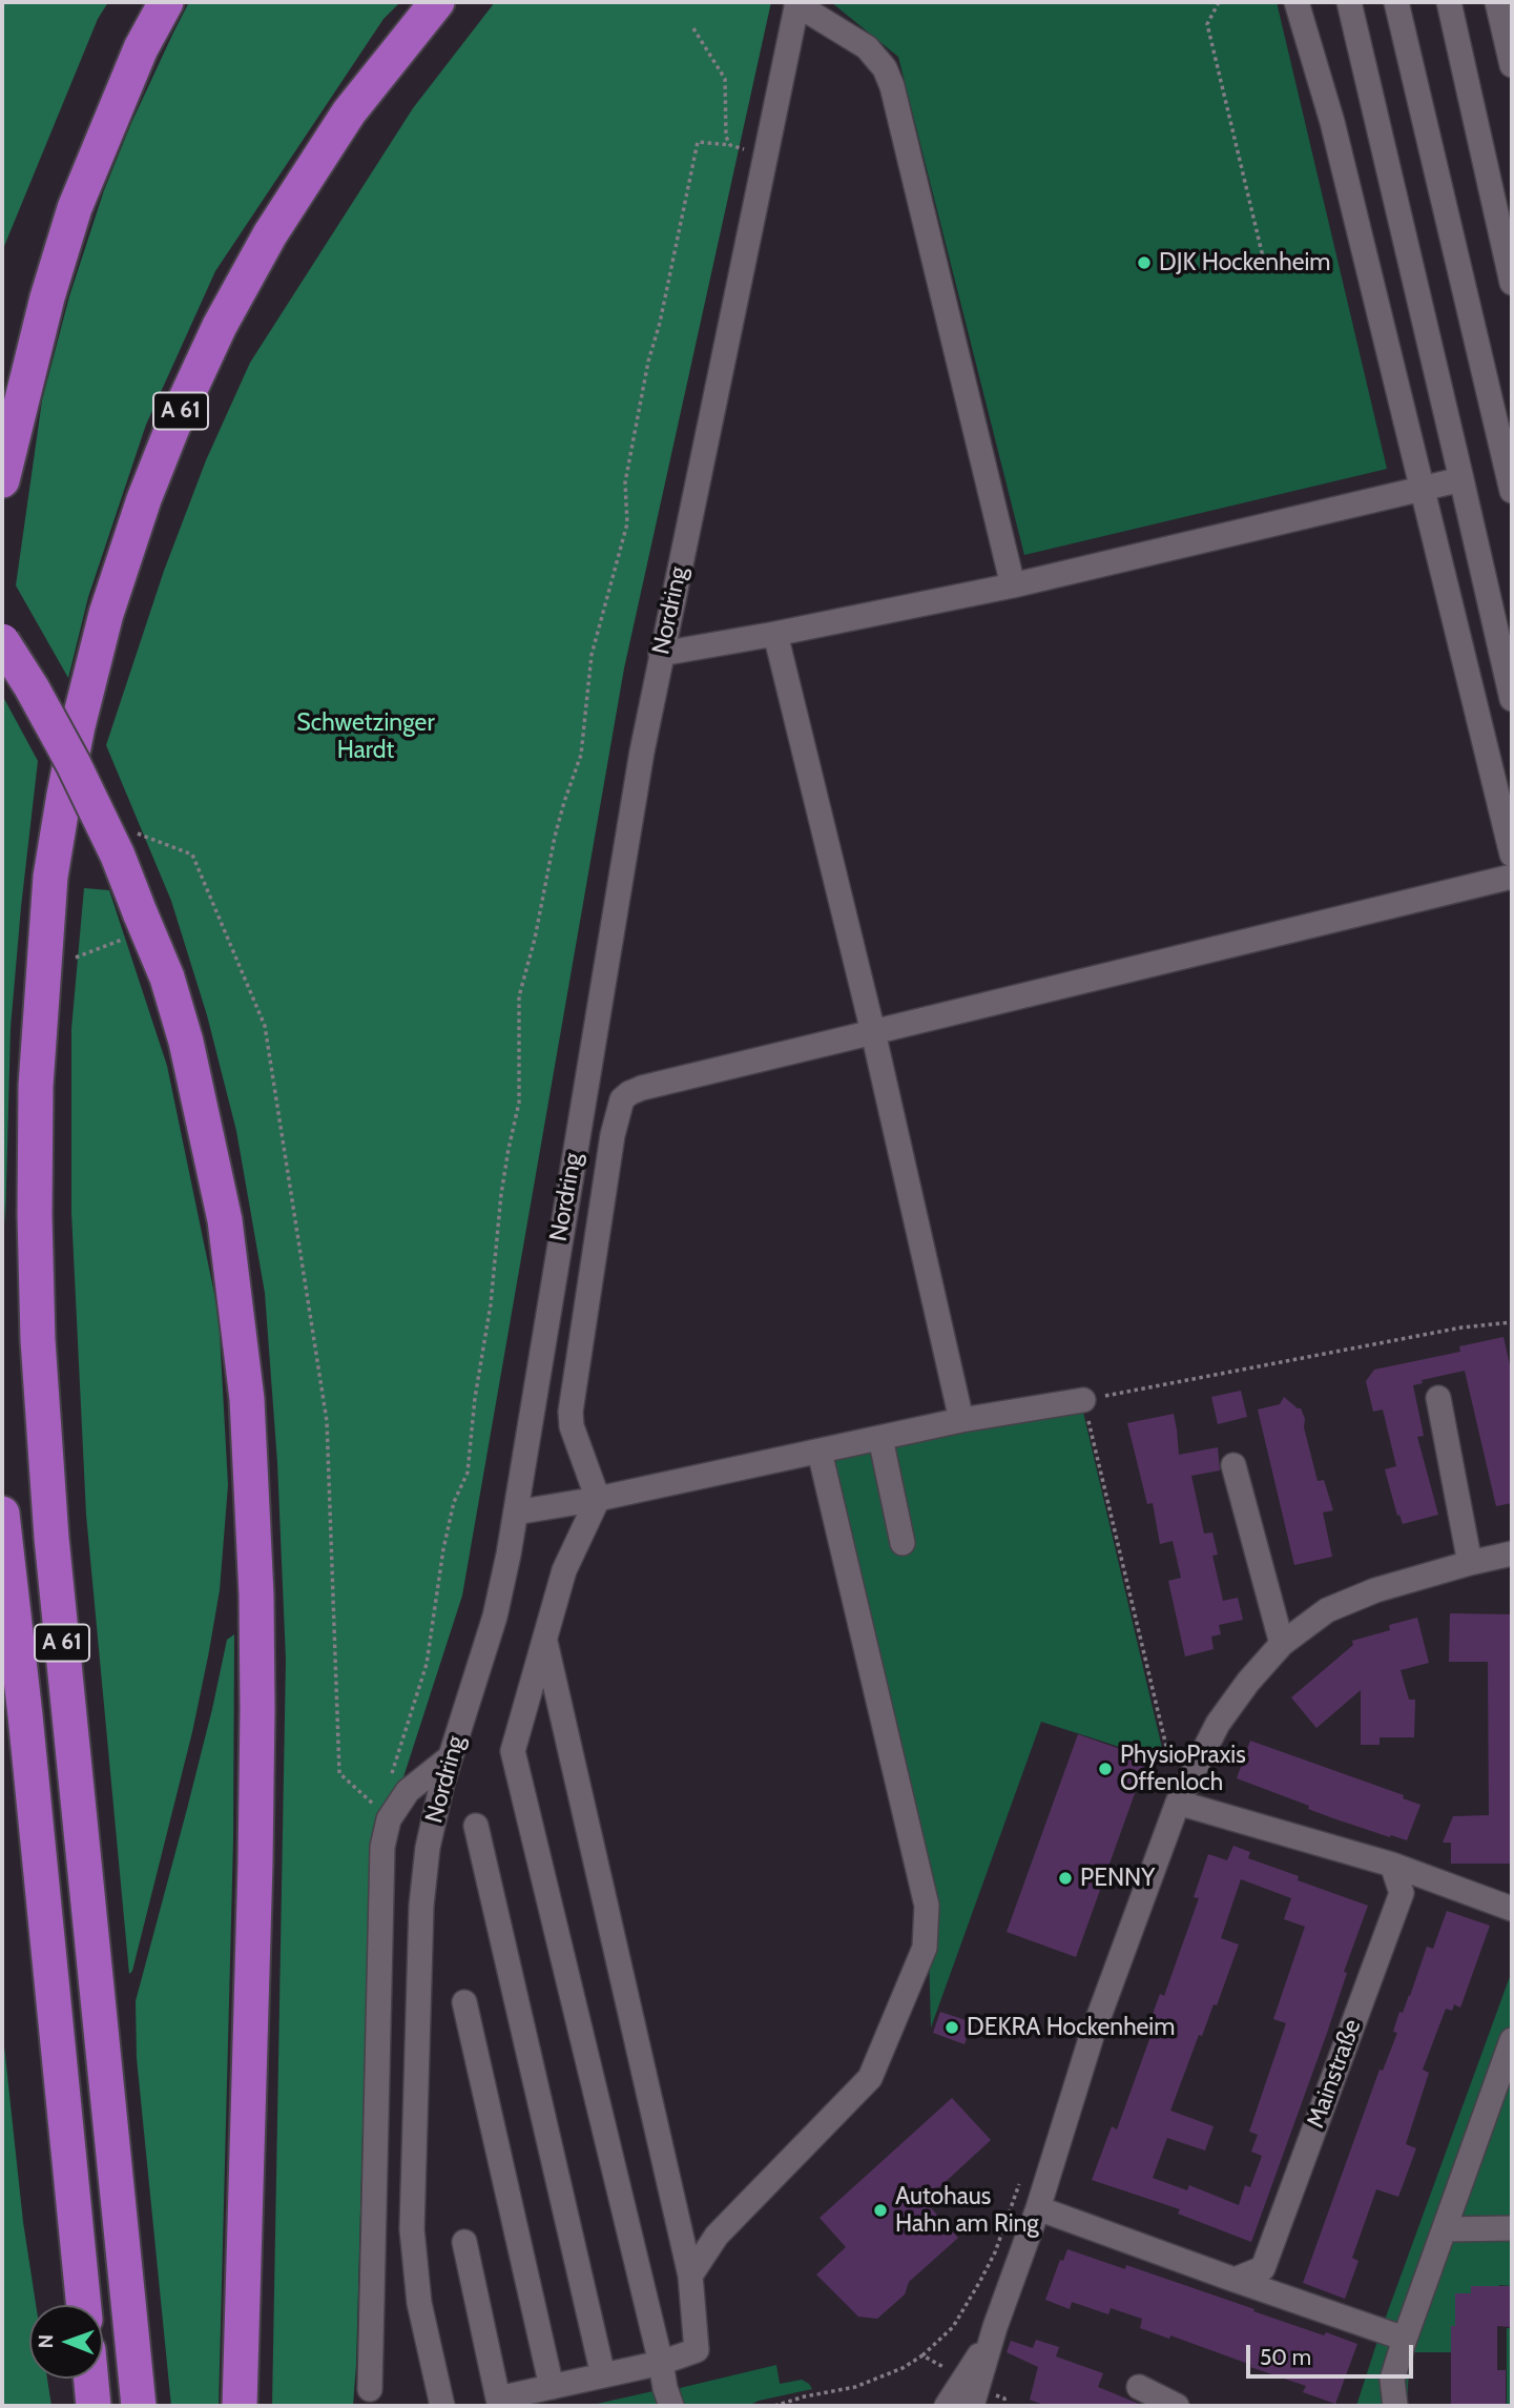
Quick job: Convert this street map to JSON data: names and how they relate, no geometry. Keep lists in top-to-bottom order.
{
  "streets": {
    "highway": ["A 61"],
    "street": ["Nordring", "Mainstraße"]
  },
  "parks": ["Schwetzinger Hardt"],
  "places": [
    "DJK Hockenheim",
    "PhysioPraxis Offenloch",
    "PENNY",
    "DEKRA Hockenheim",
    "Autohaus Hahn am Ring"
  ],
  "scale_bar": "50 m",
  "north": "left"
}
